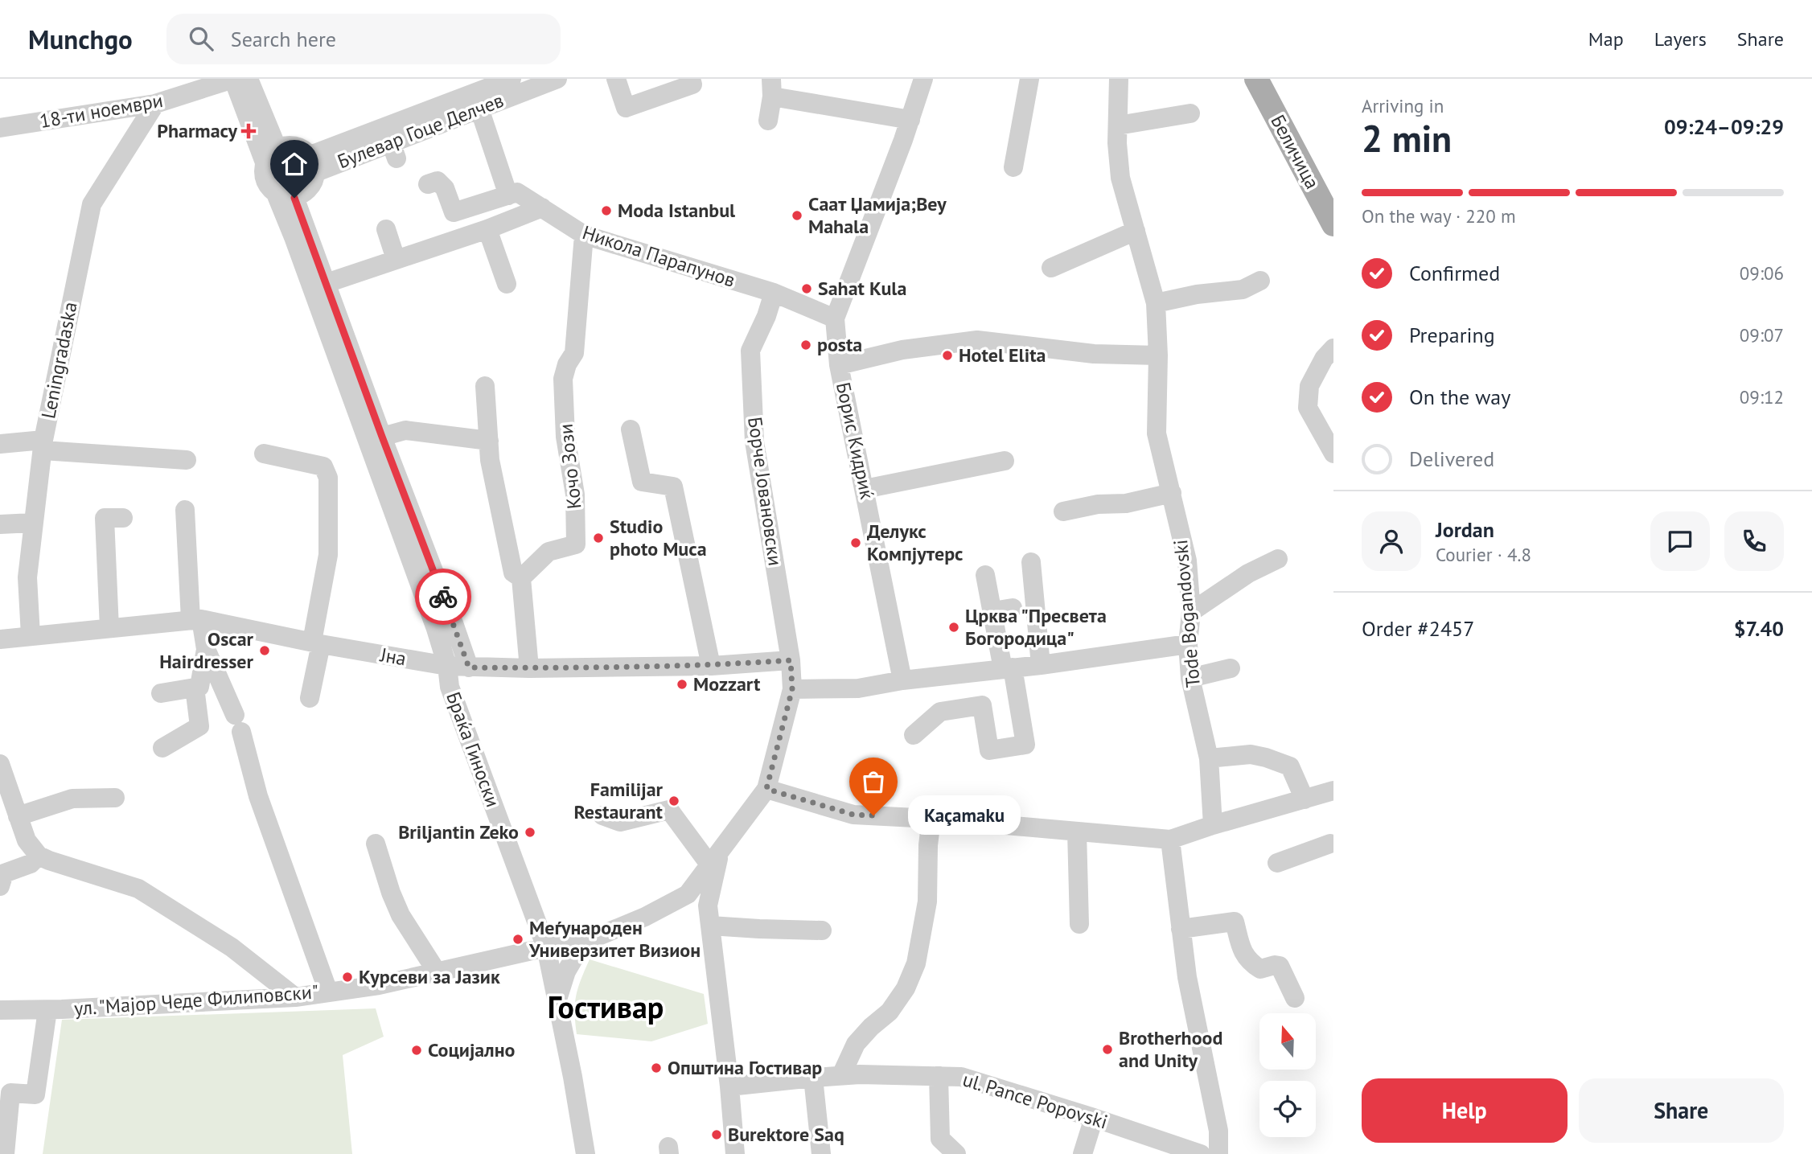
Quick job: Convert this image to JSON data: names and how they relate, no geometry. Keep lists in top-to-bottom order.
{
  "streets": {
    "main road": ["Беличица"],
    "street": [
      "18-ти ноември",
      "Булевар Гоце Делчев",
      "Никола Парапунов",
      "Leningradaska",
      "Борис Кидриќ",
      "Кочо Зози",
      "Борче Јовановски",
      "Tode Bogandovski",
      "Јна",
      "Браќа Гиноски",
      "ул. \"Мајор Чеде Филиповски\"",
      "ul. Pance Popovski"
    ]
  },
  "crossings": [
    ["18-ти ноември", "Leningradaska"],
    ["18-ти ноември", "Браќа Гиноски"],
    ["Булевар Гоце Делчев", "Браќа Гиноски"],
    ["Никола Парапунов", "Борис Кидриќ"],
    ["Никола Парапунов", "Кочо Зози"],
    ["Никола Парапунов", "Борче Јовановски"],
    ["Leningradaska", "Јна"],
    ["Борче Јовановски", "Јна"],
    ["Борче Јовановски", "ул. \"Мајор Чеде Филиповски\""],
    ["Јна", "Браќа Гиноски"],
    ["Јна", "ул. \"Мајор Чеде Филиповски\""],
    ["Браќа Гиноски", "ул. \"Мајор Чеде Филиповски\""]
  ],
  "districts": ["Гостивар"],
  "places": {
    "health": ["Pharmacy"],
    "other": [
      "Moda Istanbul",
      "Саат Џамија;Bey Mahala",
      "Sahat Kula",
      "posta",
      "Hotel Elita",
      "Studio photo Muca",
      "Делукс Компјутерс",
      "Црква \"Пресвета Богородица\"",
      "Oscar Hairdresser",
      "Mozzart",
      "Familijar Restaurant",
      "Kaçamaku",
      "Briljantin Zeko",
      "Меѓународен Универзитет Визион",
      "Курсеви за Јазик",
      "Brotherhood and Unity",
      "Социјално",
      "Општина Гостивар",
      "Burektore Saq"
    ]
  },
  "north": "top",
  "page": {
    "header": "Munchgo",
    "search": "Search here",
    "nav": ["Map", "Layers", "Share"],
    "heading": ["2 min", "Arriving in", "09:24–09:29"],
    "panel": [
      "Jordan",
      "Courier · 4.8",
      "Order #2457",
      "$7.40"
    ],
    "bar": "On the way · 220 m",
    "list": [
      ["Confirmed", "09:06"],
      ["Preparing", "09:07"],
      ["On the way", "09:12"],
      "Delivered"
    ],
    "bubble": "Kaçamaku",
    "buttons": ["Help", "Share"]
  }
}
